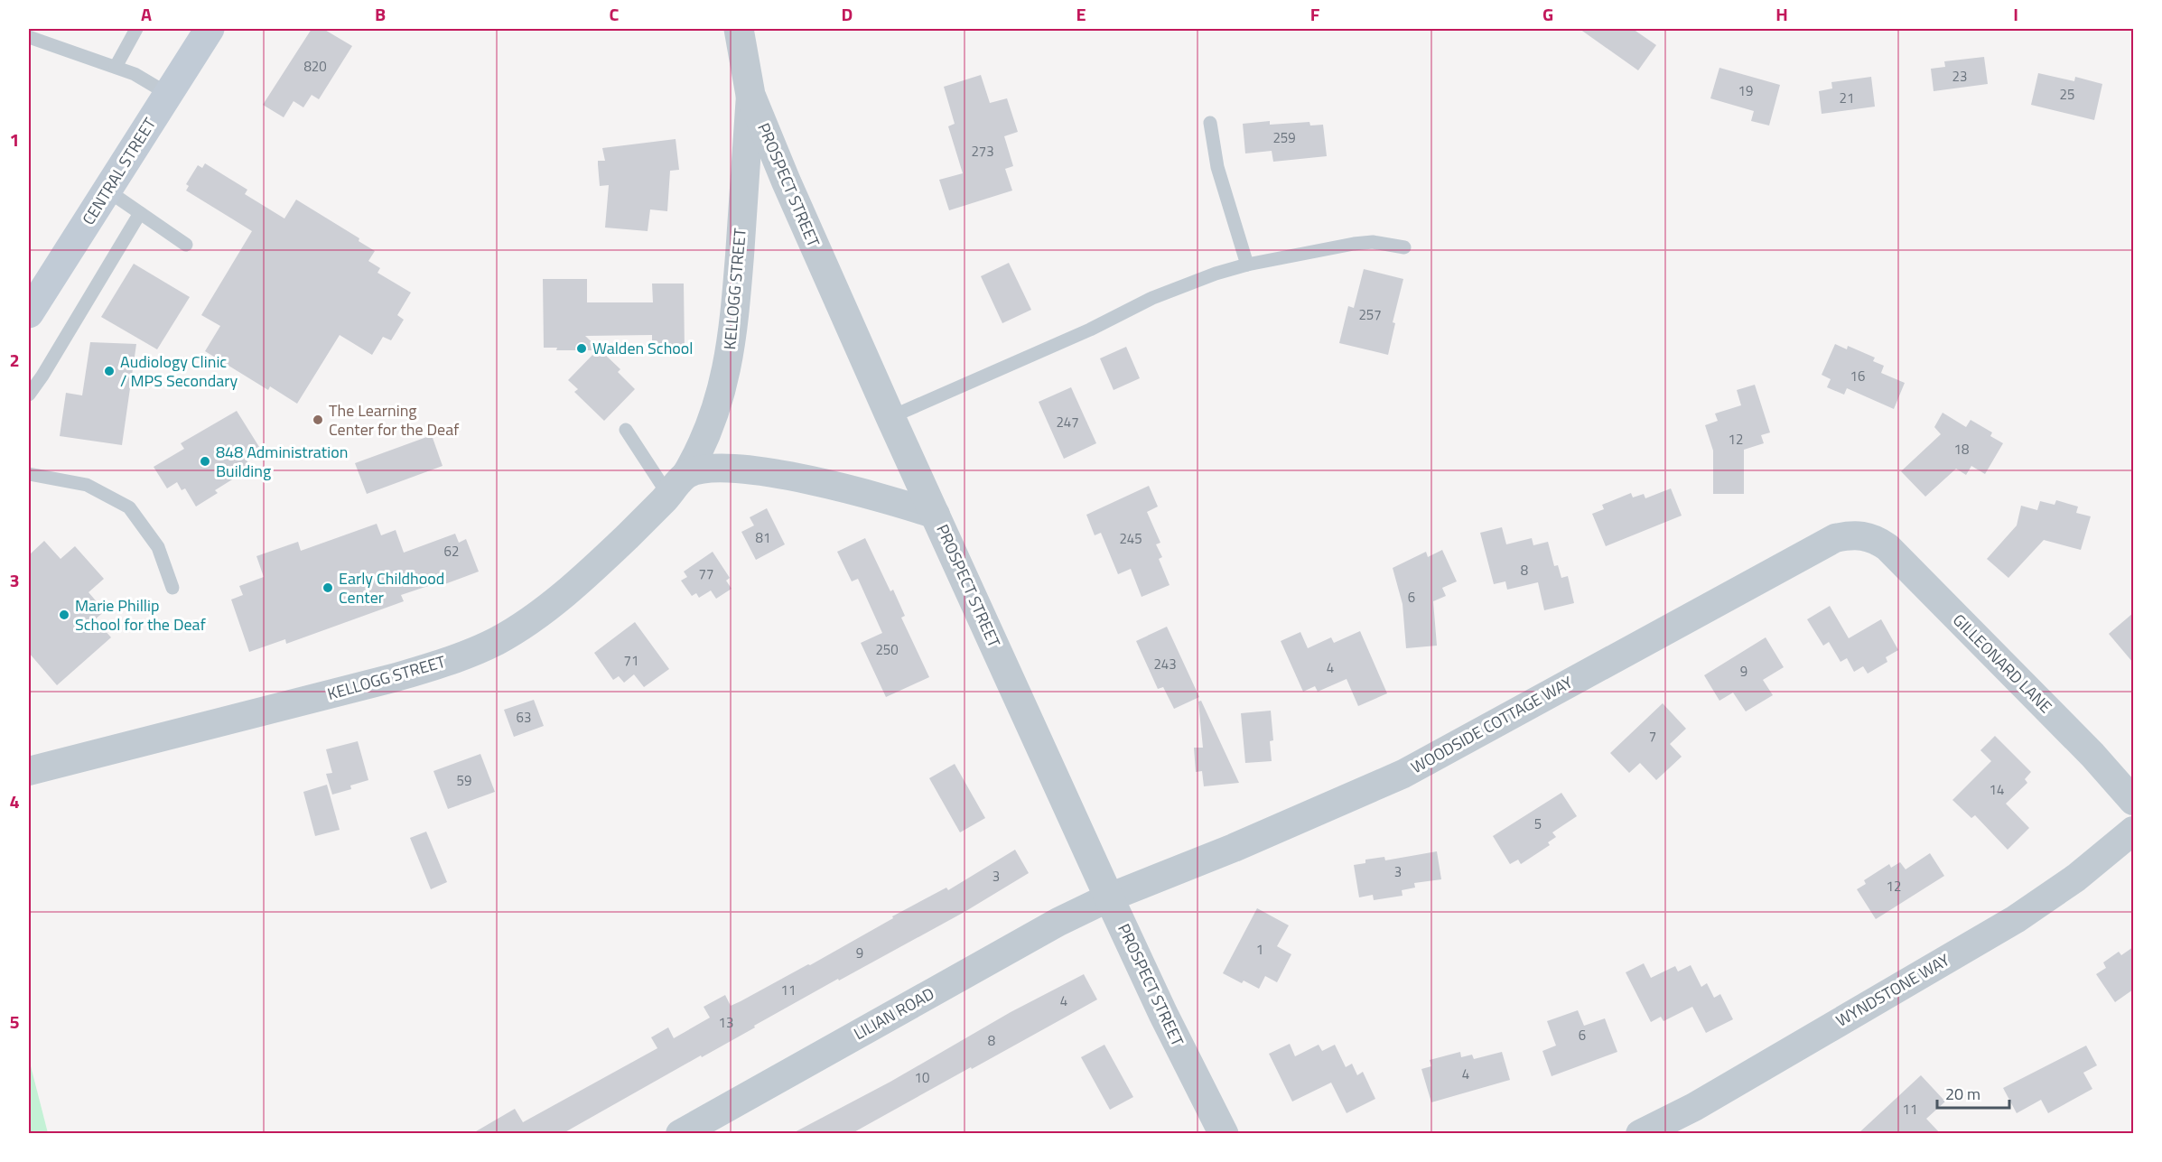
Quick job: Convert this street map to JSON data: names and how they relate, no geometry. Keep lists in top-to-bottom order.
{
  "streets": {
    "main road": ["CENTRAL STREET"],
    "street": [
      "PROSPECT STREET",
      "KELLOGG STREET",
      "GILLEONARD LANE",
      "WOODSIDE COTTAGE WAY",
      "WYNDSTONE WAY",
      "LILIAN ROAD"
    ]
  },
  "crossings": [
    ["PROSPECT STREET", "KELLOGG STREET"],
    ["PROSPECT STREET", "WOODSIDE COTTAGE WAY"],
    ["PROSPECT STREET", "LILIAN ROAD"],
    ["GILLEONARD LANE", "WOODSIDE COTTAGE WAY"],
    ["WOODSIDE COTTAGE WAY", "LILIAN ROAD"]
  ],
  "places": [
    "Walden School",
    "Audiology Clinic / MPS Secondary",
    "The Learning Center for the Deaf",
    "848 Administration Building",
    "Early Childhood Center",
    "Marie Phillip School for the Deaf"
  ],
  "house_numbers": [
    "820",
    "23",
    "19",
    "25",
    "21",
    "259",
    "273",
    "257",
    "16",
    "247",
    "12",
    "18",
    "81",
    "245",
    "62",
    "8",
    "77",
    "6",
    "250",
    "71",
    "243",
    "4",
    "9",
    "63",
    "7",
    "59",
    "14",
    "5",
    "3",
    "3",
    "12",
    "1",
    "9",
    "11",
    "4",
    "13",
    "6",
    "8",
    "4",
    "10",
    "11"
  ],
  "scale_bar": "20 m",
  "grid": {
    "columns": [
      "A",
      "B",
      "C",
      "D",
      "E",
      "F",
      "G",
      "H",
      "I"
    ],
    "rows": [
      "1",
      "2",
      "3",
      "4",
      "5"
    ]
  }
}
